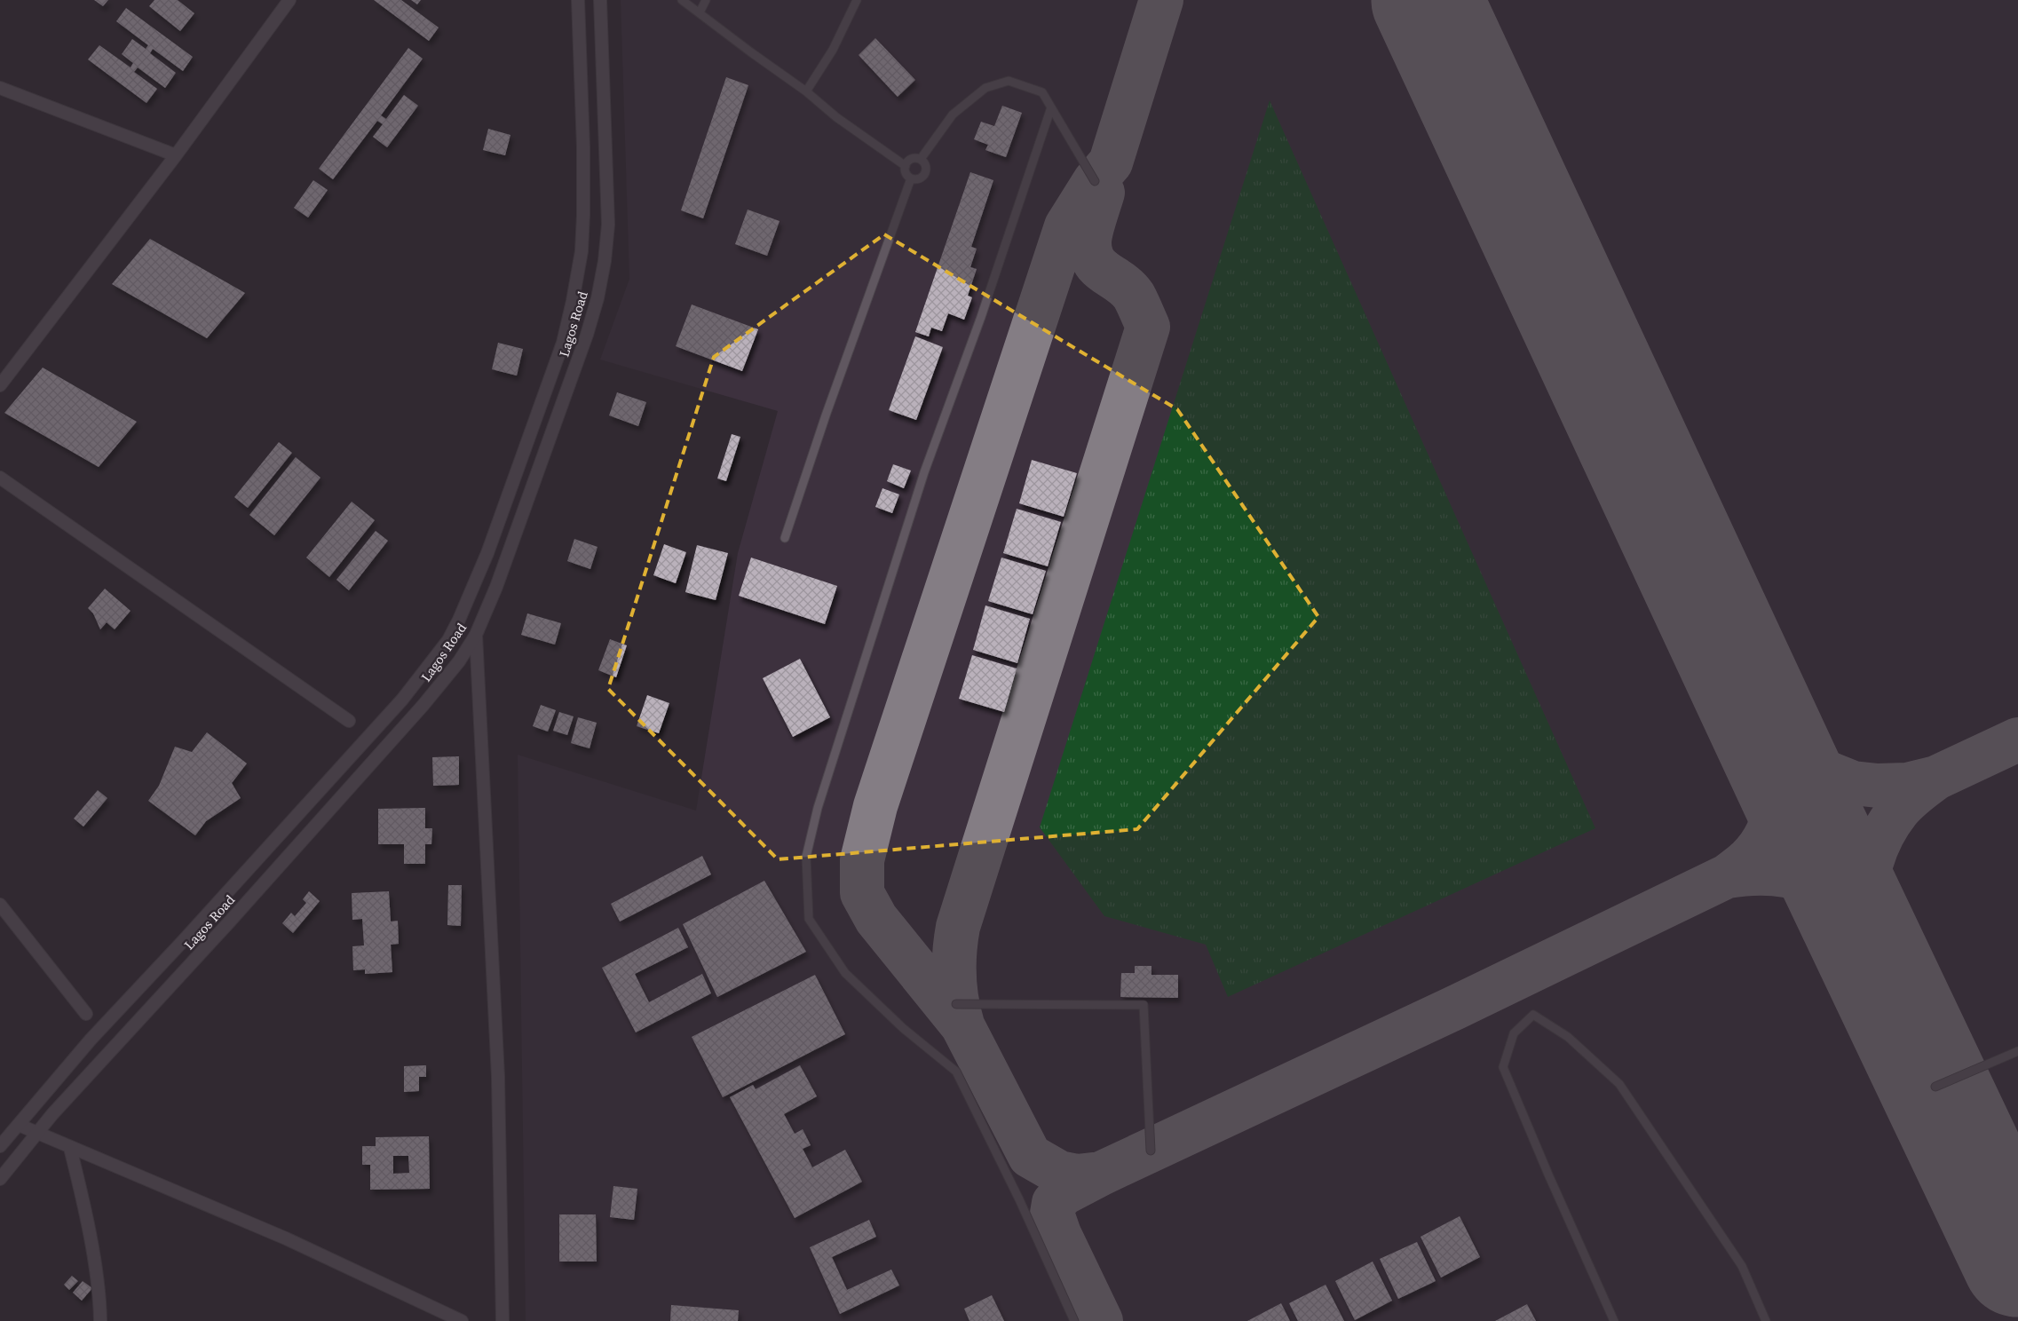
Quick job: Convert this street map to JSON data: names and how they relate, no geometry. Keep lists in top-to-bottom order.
{
  "streets": {
    "main road": ["Lagos Road"]
  }
}
